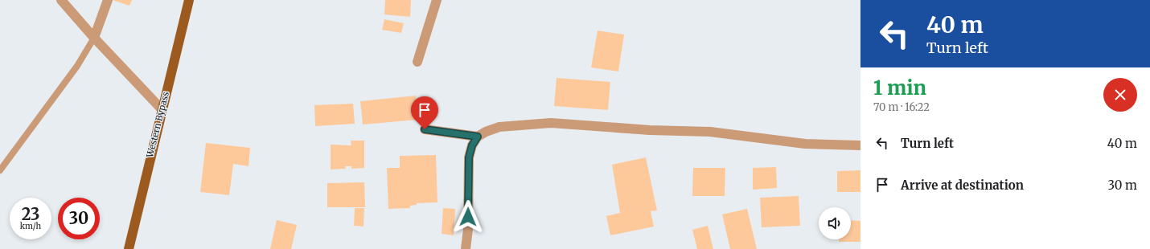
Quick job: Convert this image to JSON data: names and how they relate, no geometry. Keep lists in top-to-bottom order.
{
  "streets": {
    "main road": ["Western Bypass"]
  },
  "page": {
    "turn": ["40 m", "Turn left"],
    "heading": ["1 min", "70 m · 16:22"],
    "list": [
      {
        "name": "Turn left",
        "value": "40 m"
      },
      {
        "name": "Arrive at destination",
        "value": "30 m"
      }
    ],
    "speed": "23 km/h",
    "limit": "30"
  }
}
